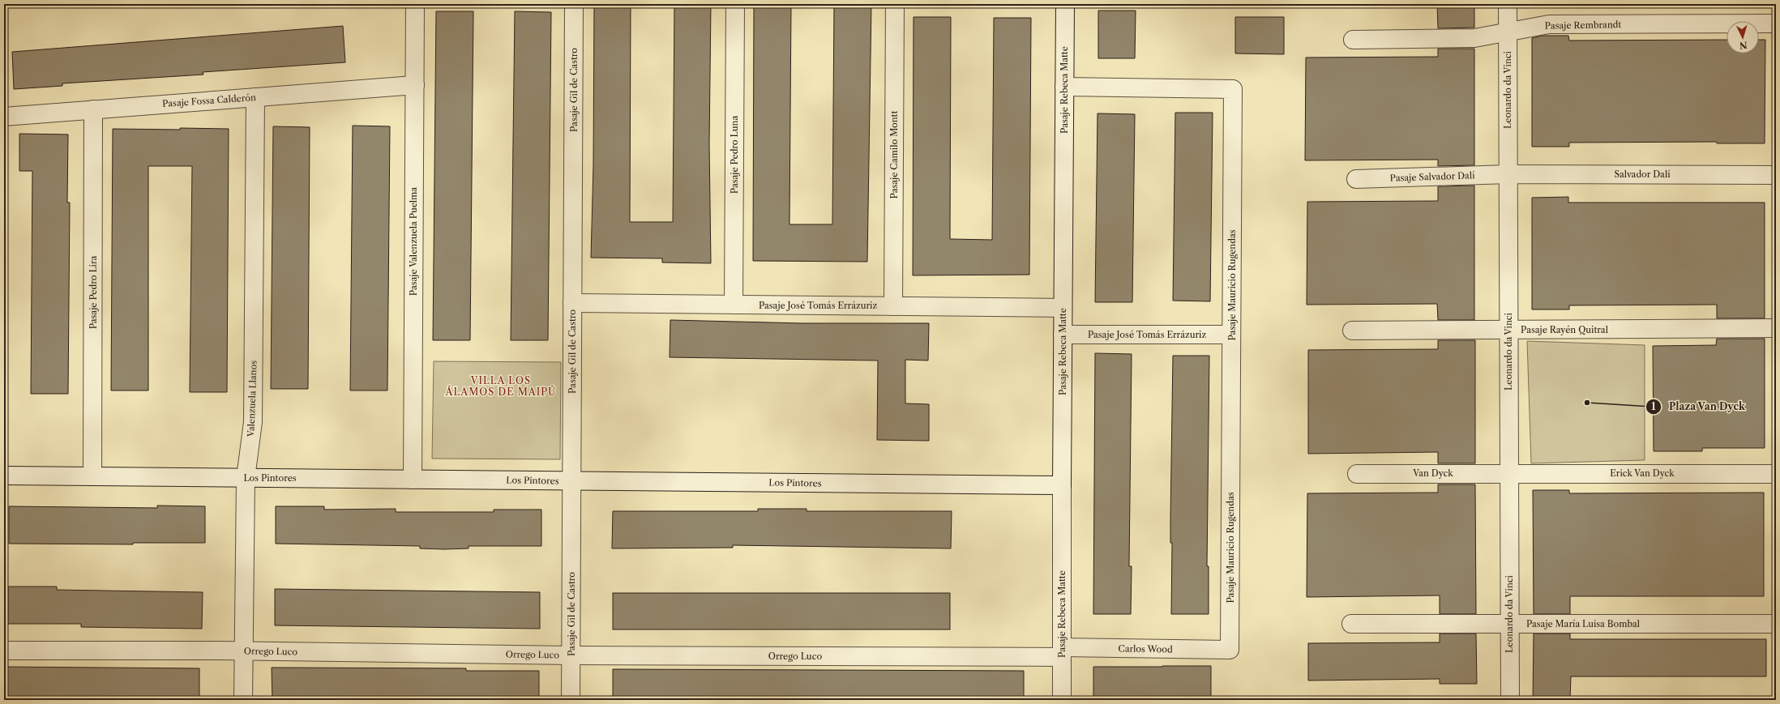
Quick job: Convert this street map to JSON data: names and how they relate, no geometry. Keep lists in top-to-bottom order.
{
  "streets": {
    "street": [
      "Pasaje Rembrandt",
      "Pasaje Gil de Castro",
      "Pasaje Rebeca Matte",
      "Leonardo da Vinci",
      "Pasaje Fossa Calderón",
      "Pasaje Pedro Luna",
      "Pasaje Camilo Montt",
      "Salvador Dalí",
      "Pasaje Salvador Dalí",
      "Pasaje Valenzuela Puelma",
      "Pasaje Mauricio Rugendas",
      "Pasaje Pedro Lira",
      "Pasaje José Tomás Errázuriz",
      "Pasaje Rayén Quitral",
      "Valenzuela Llanos",
      "Van Dyck",
      "Erick Van Dyck",
      "Los Pintores",
      "Pasaje María Luisa Bombal",
      "Carlos Wood",
      "Orrego Luco"
    ]
  },
  "crossings": [
    ["Pasaje Rembrandt", "Leonardo da Vinci"],
    ["Pasaje Gil de Castro", "Pasaje José Tomás Errázuriz"],
    ["Pasaje Gil de Castro", "Los Pintores"],
    ["Pasaje Gil de Castro", "Orrego Luco"],
    ["Pasaje Rebeca Matte", "Pasaje Mauricio Rugendas"],
    ["Pasaje Rebeca Matte", "Pasaje José Tomás Errázuriz"],
    ["Pasaje Rebeca Matte", "Los Pintores"],
    ["Pasaje Rebeca Matte", "Carlos Wood"],
    ["Pasaje Rebeca Matte", "Orrego Luco"],
    ["Leonardo da Vinci", "Salvador Dalí"],
    ["Leonardo da Vinci", "Pasaje Salvador Dalí"],
    ["Leonardo da Vinci", "Pasaje Rayén Quitral"],
    ["Leonardo da Vinci", "Van Dyck"],
    ["Leonardo da Vinci", "Erick Van Dyck"],
    ["Leonardo da Vinci", "Pasaje María Luisa Bombal"],
    ["Pasaje Fossa Calderón", "Pasaje Valenzuela Puelma"],
    ["Pasaje Fossa Calderón", "Pasaje Pedro Lira"],
    ["Pasaje Fossa Calderón", "Valenzuela Llanos"],
    ["Pasaje Pedro Luna", "Pasaje José Tomás Errázuriz"],
    ["Pasaje Camilo Montt", "Pasaje José Tomás Errázuriz"],
    ["Salvador Dalí", "Pasaje Salvador Dalí"],
    ["Pasaje Valenzuela Puelma", "Los Pintores"],
    ["Pasaje Mauricio Rugendas", "Pasaje José Tomás Errázuriz"],
    ["Pasaje Mauricio Rugendas", "Carlos Wood"],
    ["Pasaje Pedro Lira", "Los Pintores"],
    ["Valenzuela Llanos", "Los Pintores"],
    ["Valenzuela Llanos", "Orrego Luco"],
    ["Van Dyck", "Erick Van Dyck"],
    ["Carlos Wood", "Orrego Luco"]
  ],
  "districts": ["VILLA LOS ÁLAMOS DE MAIPÚ"],
  "places": ["Plaza Van Dyck"],
  "north": "bottom"
}
